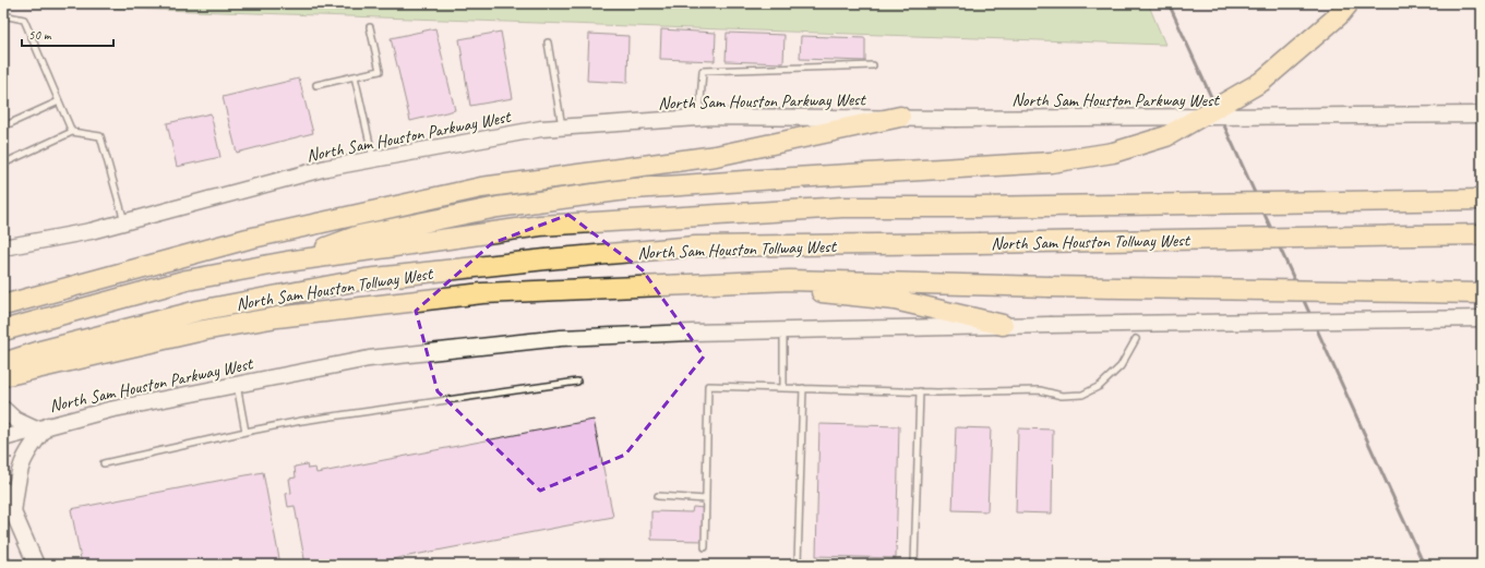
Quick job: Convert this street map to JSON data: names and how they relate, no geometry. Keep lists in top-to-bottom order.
{
  "streets": {
    "highway": ["North Sam Houston Tollway West"],
    "main road": ["North Sam Houston Parkway West"]
  },
  "scale_bar": "50 m"
}
